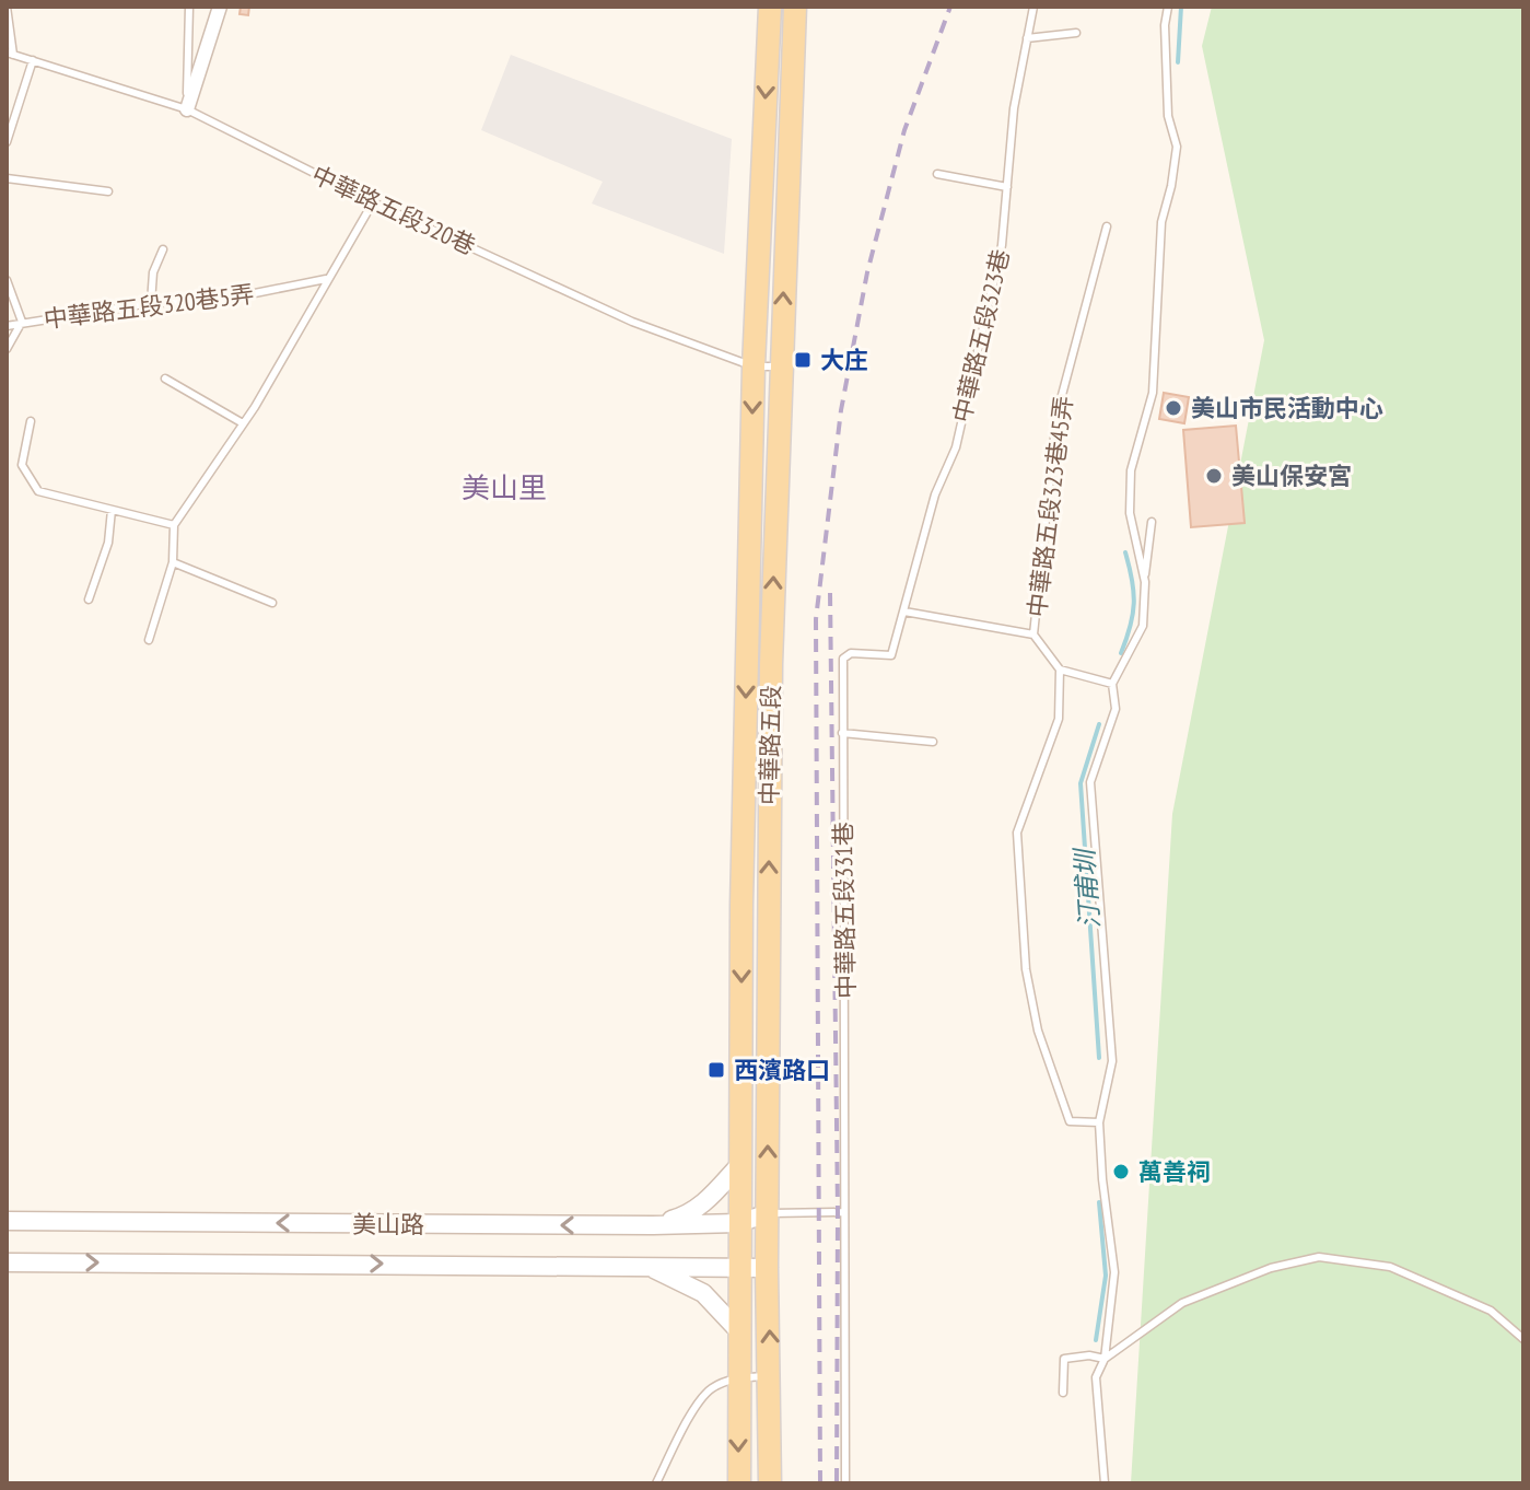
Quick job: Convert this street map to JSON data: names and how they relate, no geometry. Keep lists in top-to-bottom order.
{
  "streets": {
    "main road": ["中華路五段"],
    "street": ["美山路"],
    "lane": [
      "中華路五段320巷",
      "中華路五段320巷5弄",
      "中華路五段323巷",
      "中華路五段323巷45弄",
      "中華路五段331巷"
    ]
  },
  "crossings": [
    ["中華路五段320巷", "中華路五段"],
    ["中華路五段323巷", "中華路五段331巷"],
    ["中華路五段", "美山路"]
  ],
  "districts": ["美山里"],
  "water": ["汀甫圳"],
  "places": {
    "transit": ["大庄", "西濱路口"],
    "other": ["美山市民活動中心", "美山保安宮", "萬善祠"]
  }
}
